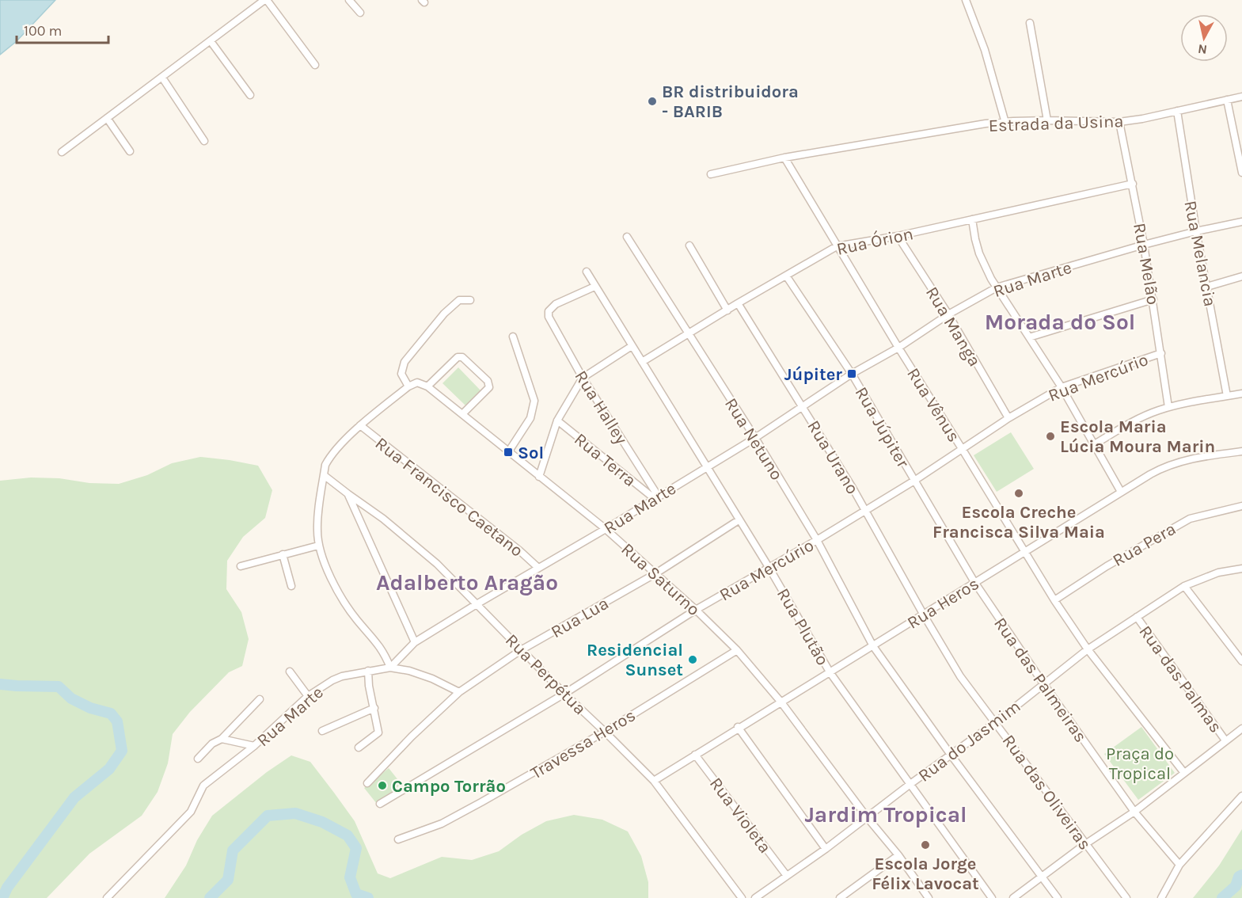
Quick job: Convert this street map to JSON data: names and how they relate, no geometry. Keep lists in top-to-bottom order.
{
  "streets": {
    "street": [
      "Estrada da Usina",
      "Rua Órion",
      "Rua Melancia",
      "Rua Melão",
      "Rua Marte",
      "Rua Manga",
      "Rua Mercúrio",
      "Rua Vênus",
      "Rua Halley",
      "Rua Júpiter",
      "Rua Netuno",
      "Rua Urano",
      "Rua Terra",
      "Rua Francisco Caetano",
      "Rua Pera",
      "Rua Saturno",
      "Rua Heros",
      "Rua Lua",
      "Rua Plutão",
      "Rua Perpétua",
      "Rua das Palmas",
      "Rua das Palmeiras",
      "Rua do Jasmim",
      "Travessa Heros",
      "Rua das Oliveiras",
      "Rua Violeta"
    ]
  },
  "crossings": [
    ["Estrada da Usina", "Rua Melancia"],
    ["Estrada da Usina", "Rua Melão"],
    ["Estrada da Usina", "Rua Vênus"],
    ["Rua Órion", "Rua Melão"],
    ["Rua Órion", "Rua Manga"],
    ["Rua Órion", "Rua Vênus"],
    ["Rua Órion", "Rua Júpiter"],
    ["Rua Órion", "Rua Netuno"],
    ["Rua Órion", "Rua Urano"],
    ["Rua Órion", "Rua Plutão"],
    ["Rua Melancia", "Rua Marte"],
    ["Rua Melão", "Rua Marte"],
    ["Rua Melão", "Rua Mercúrio"],
    ["Rua Marte", "Rua Manga"],
    ["Rua Marte", "Rua Vênus"],
    ["Rua Marte", "Rua Halley"],
    ["Rua Marte", "Rua Júpiter"],
    ["Rua Marte", "Rua Netuno"],
    ["Rua Marte", "Rua Urano"],
    ["Rua Marte", "Rua Terra"],
    ["Rua Marte", "Rua Francisco Caetano"],
    ["Rua Marte", "Rua Saturno"],
    ["Rua Marte", "Rua Plutão"],
    ["Rua Marte", "Rua Perpétua"],
    ["Rua Manga", "Rua Mercúrio"],
    ["Rua Mercúrio", "Rua Vênus"],
    ["Rua Mercúrio", "Rua Júpiter"],
    ["Rua Mercúrio", "Rua Netuno"],
    ["Rua Mercúrio", "Rua Urano"],
    ["Rua Mercúrio", "Rua Saturno"],
    ["Rua Mercúrio", "Rua Plutão"],
    ["Rua Mercúrio", "Rua Perpétua"],
    ["Rua Vênus", "Rua Pera"],
    ["Rua Vênus", "Rua Heros"],
    ["Rua Vênus", "Rua do Jasmim"],
    ["Rua Halley", "Rua Terra"],
    ["Rua Halley", "Rua Plutão"],
    ["Rua Júpiter", "Rua Heros"],
    ["Rua Júpiter", "Rua das Palmeiras"],
    ["Rua Netuno", "Rua Heros"],
    ["Rua Netuno", "Rua do Jasmim"],
    ["Rua Urano", "Rua Heros"],
    ["Rua Urano", "Rua das Oliveiras"],
    ["Rua Saturno", "Rua Heros"],
    ["Rua Saturno", "Rua Lua"],
    ["Rua Saturno", "Rua do Jasmim"],
    ["Rua Saturno", "Travessa Heros"],
    ["Rua Heros", "Rua Plutão"],
    ["Rua Heros", "Rua Perpétua"],
    ["Rua Heros", "Rua das Palmeiras"],
    ["Rua Heros", "Rua das Oliveiras"],
    ["Rua Heros", "Rua Violeta"],
    ["Rua Lua", "Rua Plutão"],
    ["Rua Lua", "Rua Perpétua"],
    ["Rua Plutão", "Rua do Jasmim"],
    ["Rua Perpétua", "Travessa Heros"],
    ["Rua das Palmas", "Rua do Jasmim"],
    ["Rua das Palmeiras", "Rua do Jasmim"],
    ["Rua do Jasmim", "Rua das Oliveiras"],
    ["Rua do Jasmim", "Rua Violeta"]
  ],
  "districts": ["Morada do Sol", "Adalberto Aragão", "Jardim Tropical"],
  "parks": ["Praça do Tropical"],
  "places": {
    "other": [
      "BR distribuidora - BARIB",
      "Escola Maria Lúcia Moura Marin",
      "Escola Creche Francisca Silva Maia",
      "Residencial Sunset",
      "Campo Torrão",
      "Escola Jorge Félix Lavocat"
    ],
    "transit": ["Júpiter", "Sol"]
  },
  "scale_bar": "100 m",
  "north": "bottom"
}
